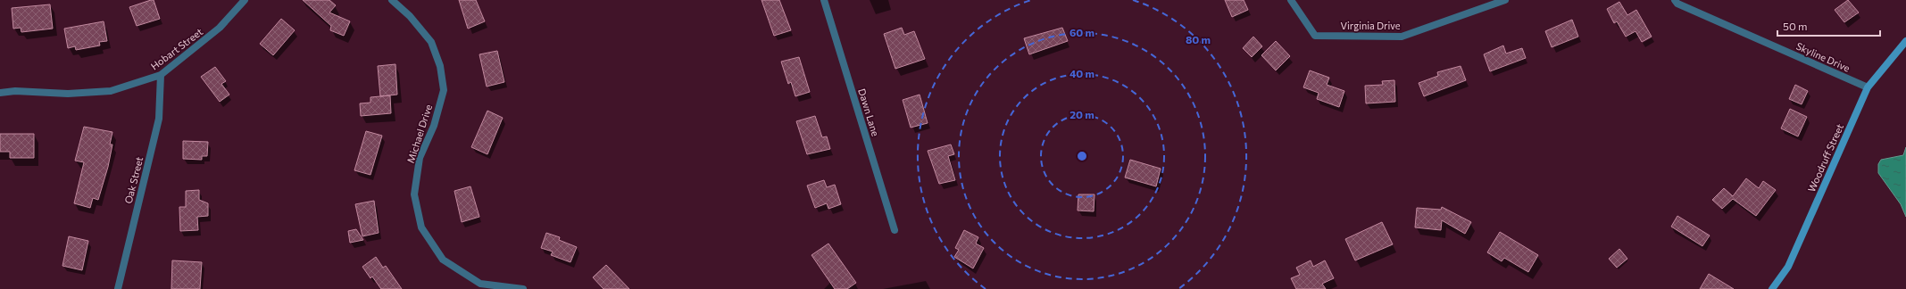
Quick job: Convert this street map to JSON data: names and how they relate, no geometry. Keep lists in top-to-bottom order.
{
  "streets": {
    "street": [
      "Virginia Drive",
      "Hobart Street",
      "Skyline Drive",
      "Dawn Lane",
      "Michael Drive",
      "Woodruff Street",
      "Oak Street"
    ]
  },
  "crossings": [
    ["Hobart Street", "Oak Street"],
    ["Skyline Drive", "Woodruff Street"]
  ],
  "scale_bar": "50 m",
  "rings": [
    "60 m",
    "80 m",
    "40 m",
    "20 m"
  ]
}
